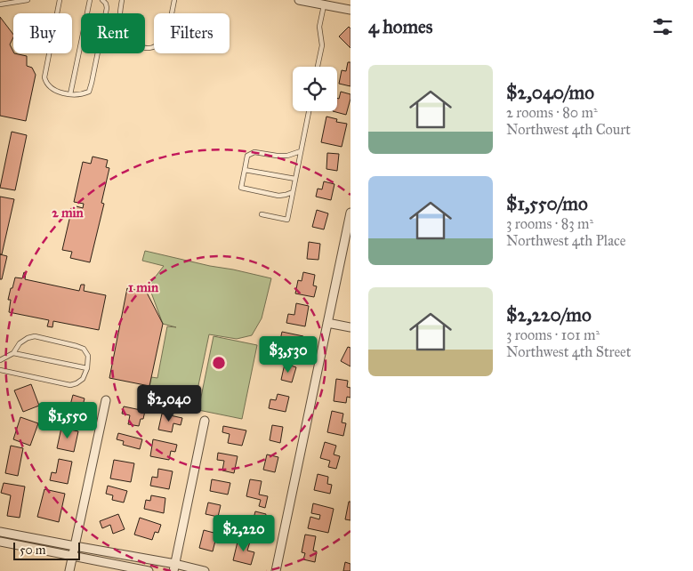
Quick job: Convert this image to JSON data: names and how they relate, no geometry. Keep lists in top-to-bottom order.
{
  "scale_bar": "50 m",
  "page": {
    "heading": "4 homes",
    "chip": ["Buy", "Rent", "Filters"],
    "list": [
      {
        "name": "$2,040/mo",
        "note": "2 rooms · 80 m² · Northwest 4th Court"
      },
      {
        "name": "$1,550/mo",
        "note": "3 rooms · 83 m² · Northwest 4th Place"
      },
      {
        "name": "$2,220/mo",
        "note": "3 rooms · 101 m² · Northwest 4th Street"
      }
    ],
    "price": [
      "$3,530",
      "$2,040",
      "$1,550",
      "$2,220"
    ],
    "scale": "50 m"
  },
  "rings": ["2 min", "1 min"]
}
